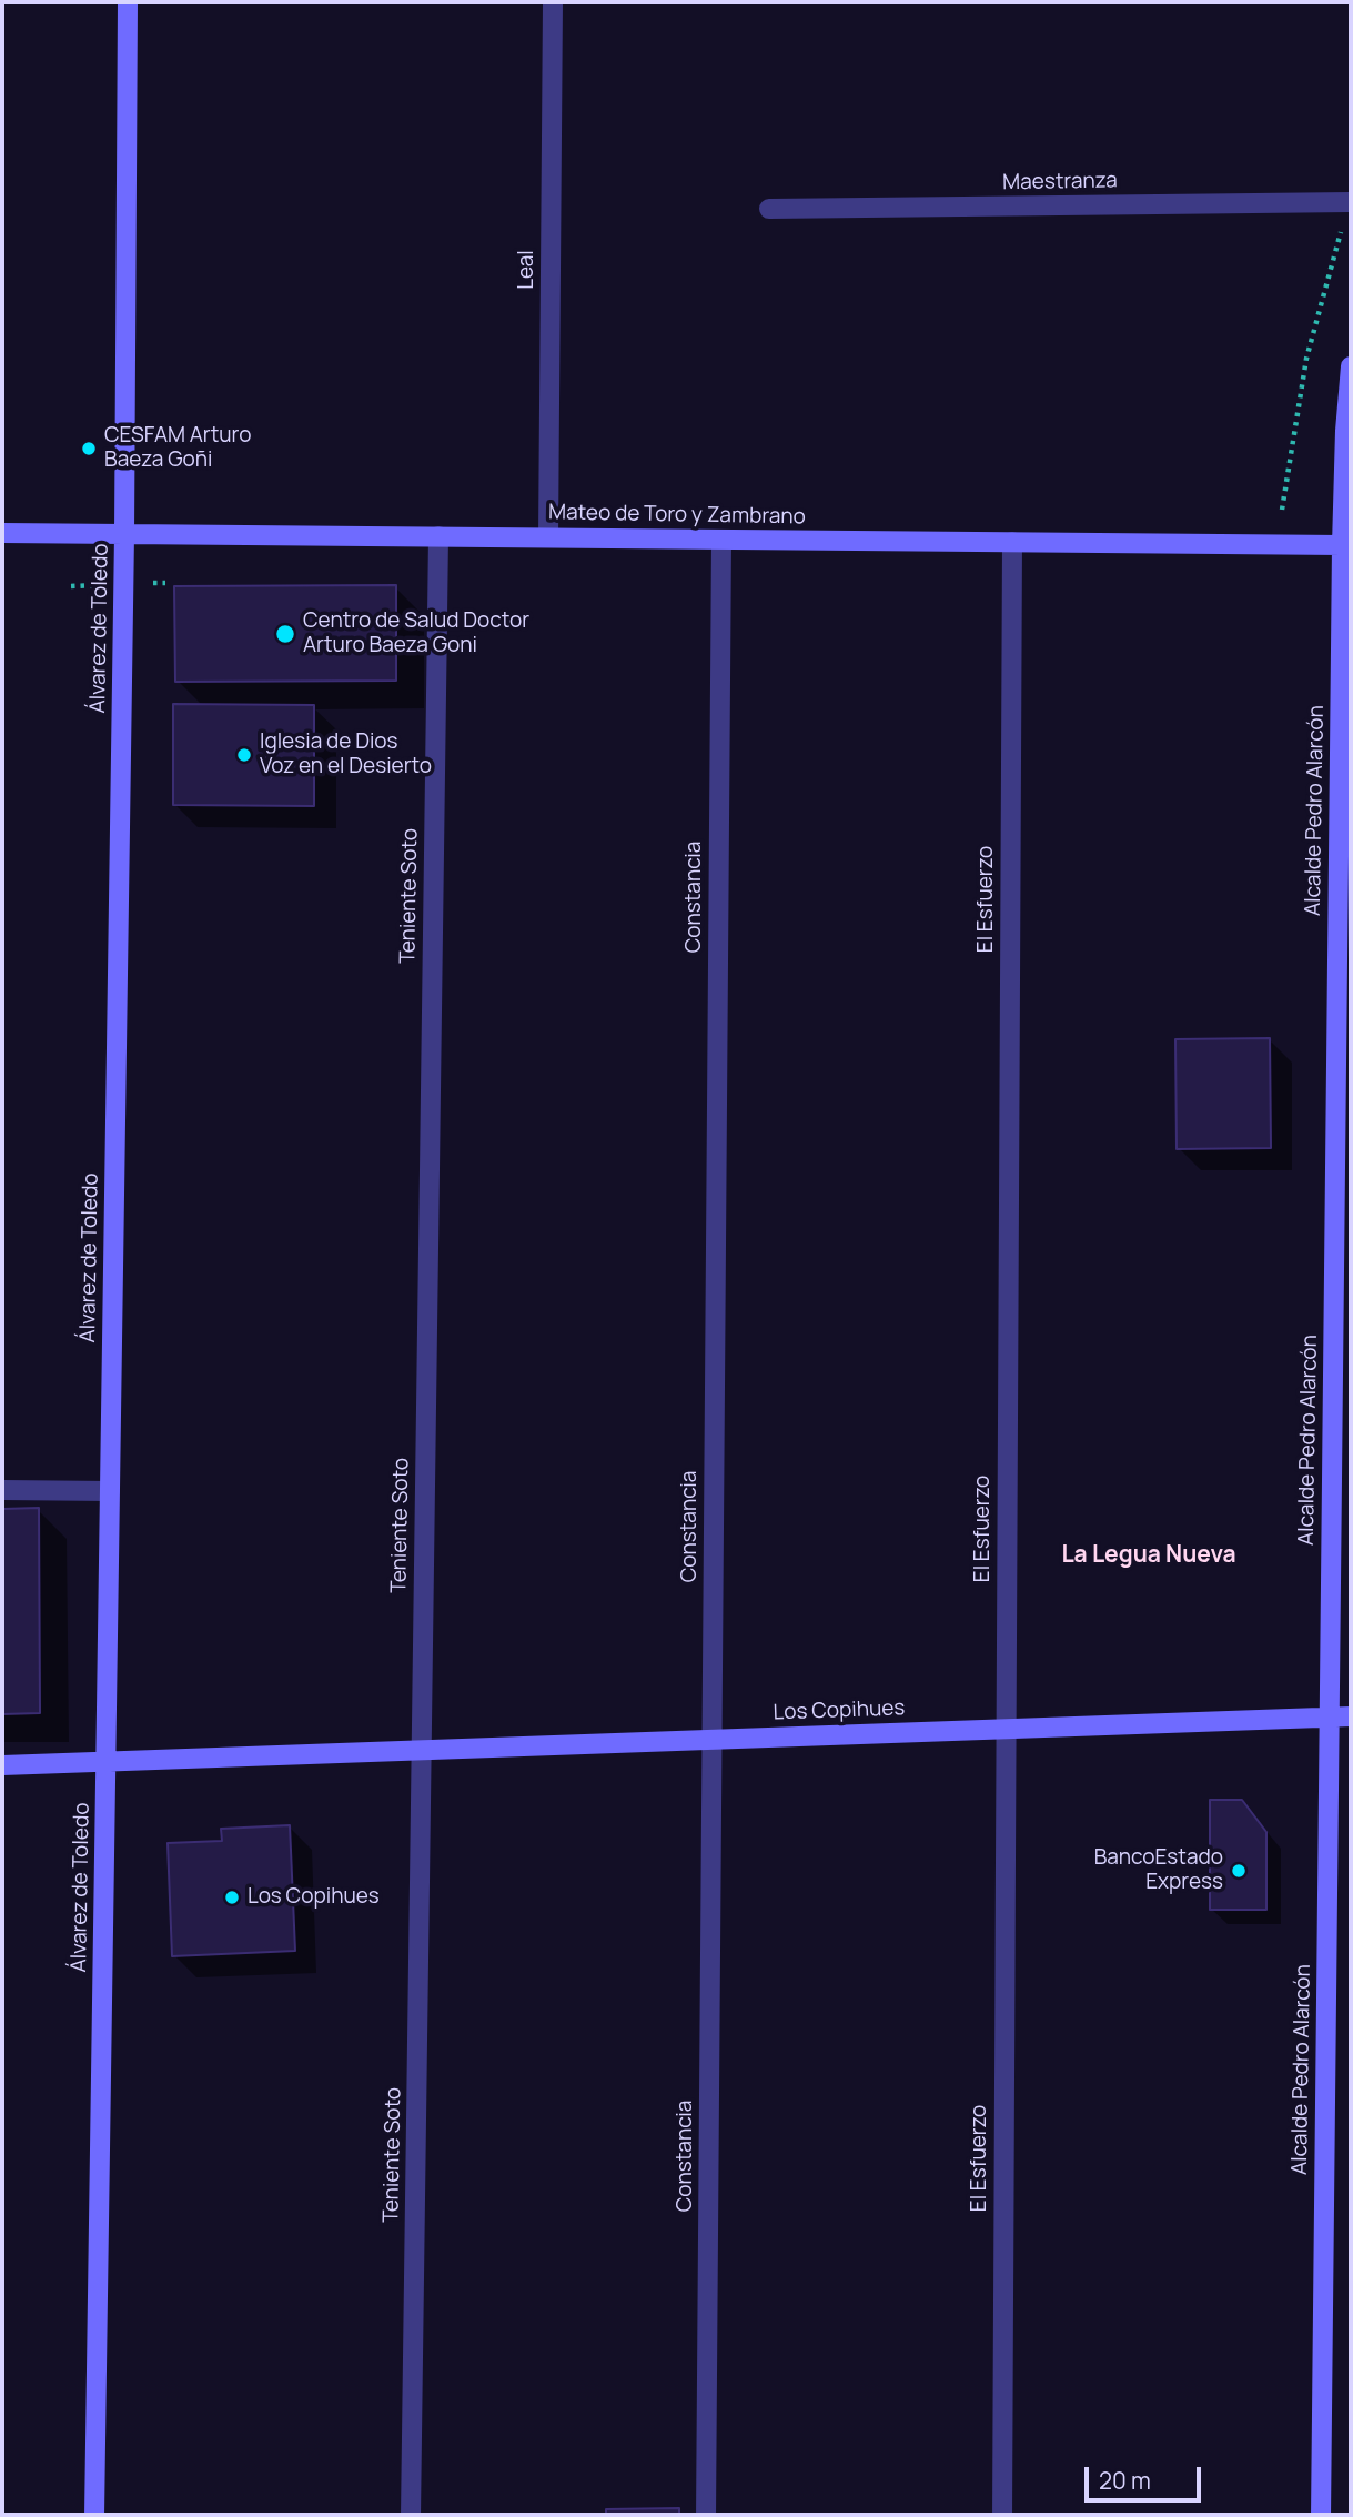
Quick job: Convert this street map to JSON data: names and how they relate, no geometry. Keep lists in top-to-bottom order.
{
  "streets": {
    "street": [
      "Maestranza",
      "Leal",
      "Mateo de Toro y Zambrano",
      "Álvarez de Toledo",
      "Alcalde Pedro Alarcón",
      "Teniente Soto",
      "Constancia",
      "El Esfuerzo",
      "Los Copihues"
    ]
  },
  "crossings": [
    ["Leal", "Mateo de Toro y Zambrano"],
    ["Mateo de Toro y Zambrano", "Álvarez de Toledo"],
    ["Mateo de Toro y Zambrano", "Alcalde Pedro Alarcón"],
    ["Mateo de Toro y Zambrano", "Teniente Soto"],
    ["Mateo de Toro y Zambrano", "Constancia"],
    ["Mateo de Toro y Zambrano", "El Esfuerzo"],
    ["Álvarez de Toledo", "Los Copihues"],
    ["Alcalde Pedro Alarcón", "Los Copihues"],
    ["Teniente Soto", "Los Copihues"],
    ["Constancia", "Los Copihues"],
    ["El Esfuerzo", "Los Copihues"]
  ],
  "districts": ["La Legua Nueva"],
  "places": [
    "CESFAM Arturo Baeza Goñi",
    "Centro de Salud Doctor Arturo Baeza Goni",
    "Iglesia de Dios Voz en el Desierto",
    "BancoEstado Express",
    "Los Copihues"
  ],
  "scale_bar": "20 m"
}
